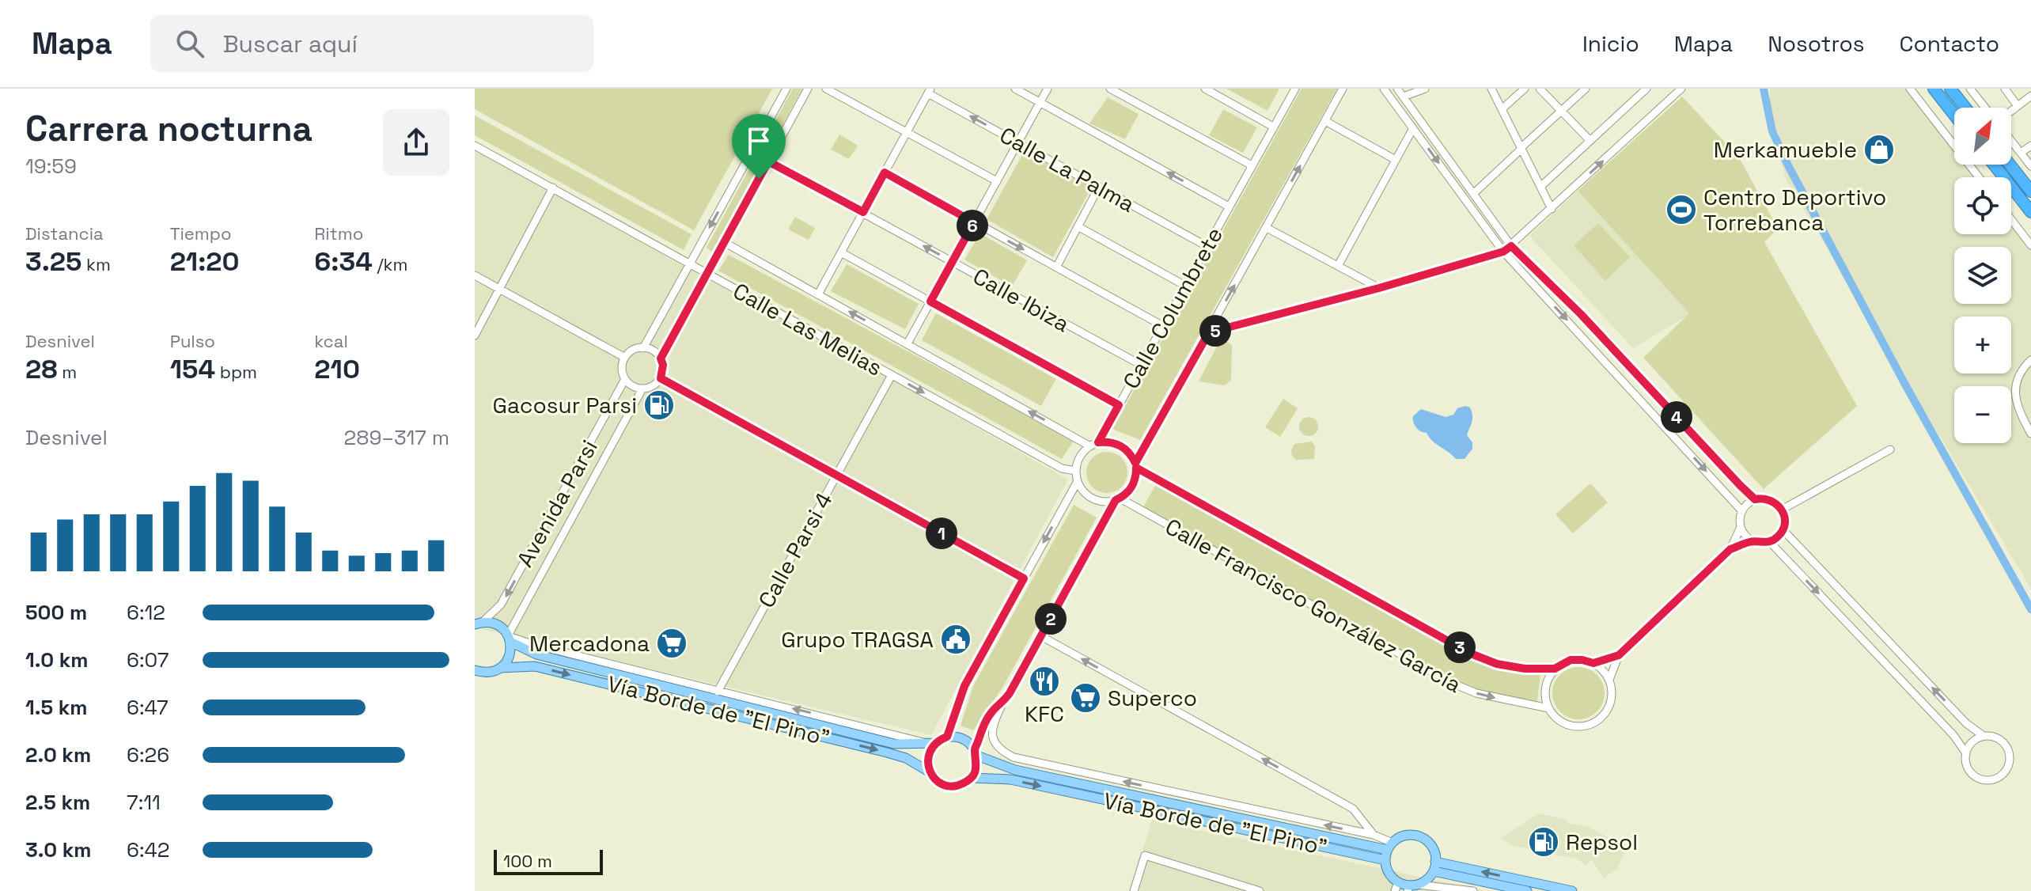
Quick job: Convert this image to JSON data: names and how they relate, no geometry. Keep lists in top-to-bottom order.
{
  "streets": {
    "main road": ["Vía Borde de \"El Pino\""],
    "street": [
      "Calle La Palma",
      "Calle Ibiza",
      "Calle Columbrete",
      "Calle Las Melias",
      "Avenida Parsi",
      "Calle Parsi 4",
      "Calle Francisco González García"
    ]
  },
  "crossings": [
    ["Calle La Palma", "Calle Columbrete"],
    ["Calle Ibiza", "Calle Columbrete"],
    ["Calle Columbrete", "Calle Las Melias"],
    ["Calle Columbrete", "Calle Francisco González García"],
    ["Calle Las Melias", "Calle Parsi 4"],
    ["Calle Las Melias", "Calle Francisco González García"],
    ["Avenida Parsi", "Vía Borde de \"El Pino\""]
  ],
  "places": {
    "shop": ["Merkamueble"],
    "sports": ["Centro Deportivo Torrebanca"],
    "fuel station": ["Gacosur Parsi", "Repsol"],
    "public building": ["Grupo TRAGSA"],
    "supermarket": ["Mercadona", "Superco"],
    "restaurant": ["KFC"]
  },
  "scale_bar": "100 m",
  "north": "top right",
  "page": {
    "header": "Mapa",
    "search": "Buscar aquí",
    "nav": [
      "Inicio",
      "Mapa",
      "Nosotros",
      "Contacto"
    ],
    "heading": ["Carrera nocturna", "19:59"],
    "map_buttons": ["+", "−"],
    "stats": [
      ["Distancia", "3.25 km"],
      ["Tiempo", "21:20"],
      ["Ritmo", "6:34 /km"],
      ["Desnivel", "28 m"],
      ["Pulso", "154 bpm"],
      ["kcal", "210"]
    ],
    "pins": [
      "6",
      "5",
      "4",
      "1",
      "2",
      "3"
    ],
    "chart": ["Desnivel", "289–317 m"],
    "list": [
      {
        "name": "500 m",
        "note": "6:12"
      },
      {
        "name": "1.0 km",
        "note": "6:07"
      },
      {
        "name": "1.5 km",
        "note": "6:47"
      },
      {
        "name": "2.0 km",
        "note": "6:26"
      },
      {
        "name": "2.5 km",
        "note": "7:11"
      },
      {
        "name": "3.0 km",
        "note": "6:42"
      }
    ],
    "scale": "100 m"
  }
}
